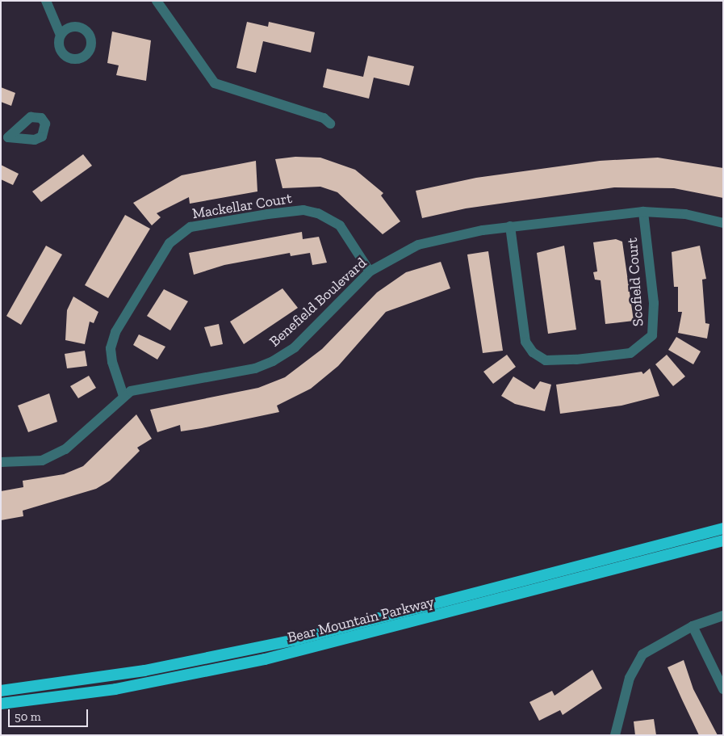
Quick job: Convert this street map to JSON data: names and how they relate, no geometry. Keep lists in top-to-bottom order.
{
  "streets": {
    "highway": ["Bear Mountain Parkway"],
    "street": ["Mackellar Court", "Scofield Court", "Benefield Boulevard"]
  },
  "crossings": [
    ["Mackellar Court", "Benefield Boulevard"],
    ["Scofield Court", "Benefield Boulevard"]
  ],
  "scale_bar": "50 m"
}
